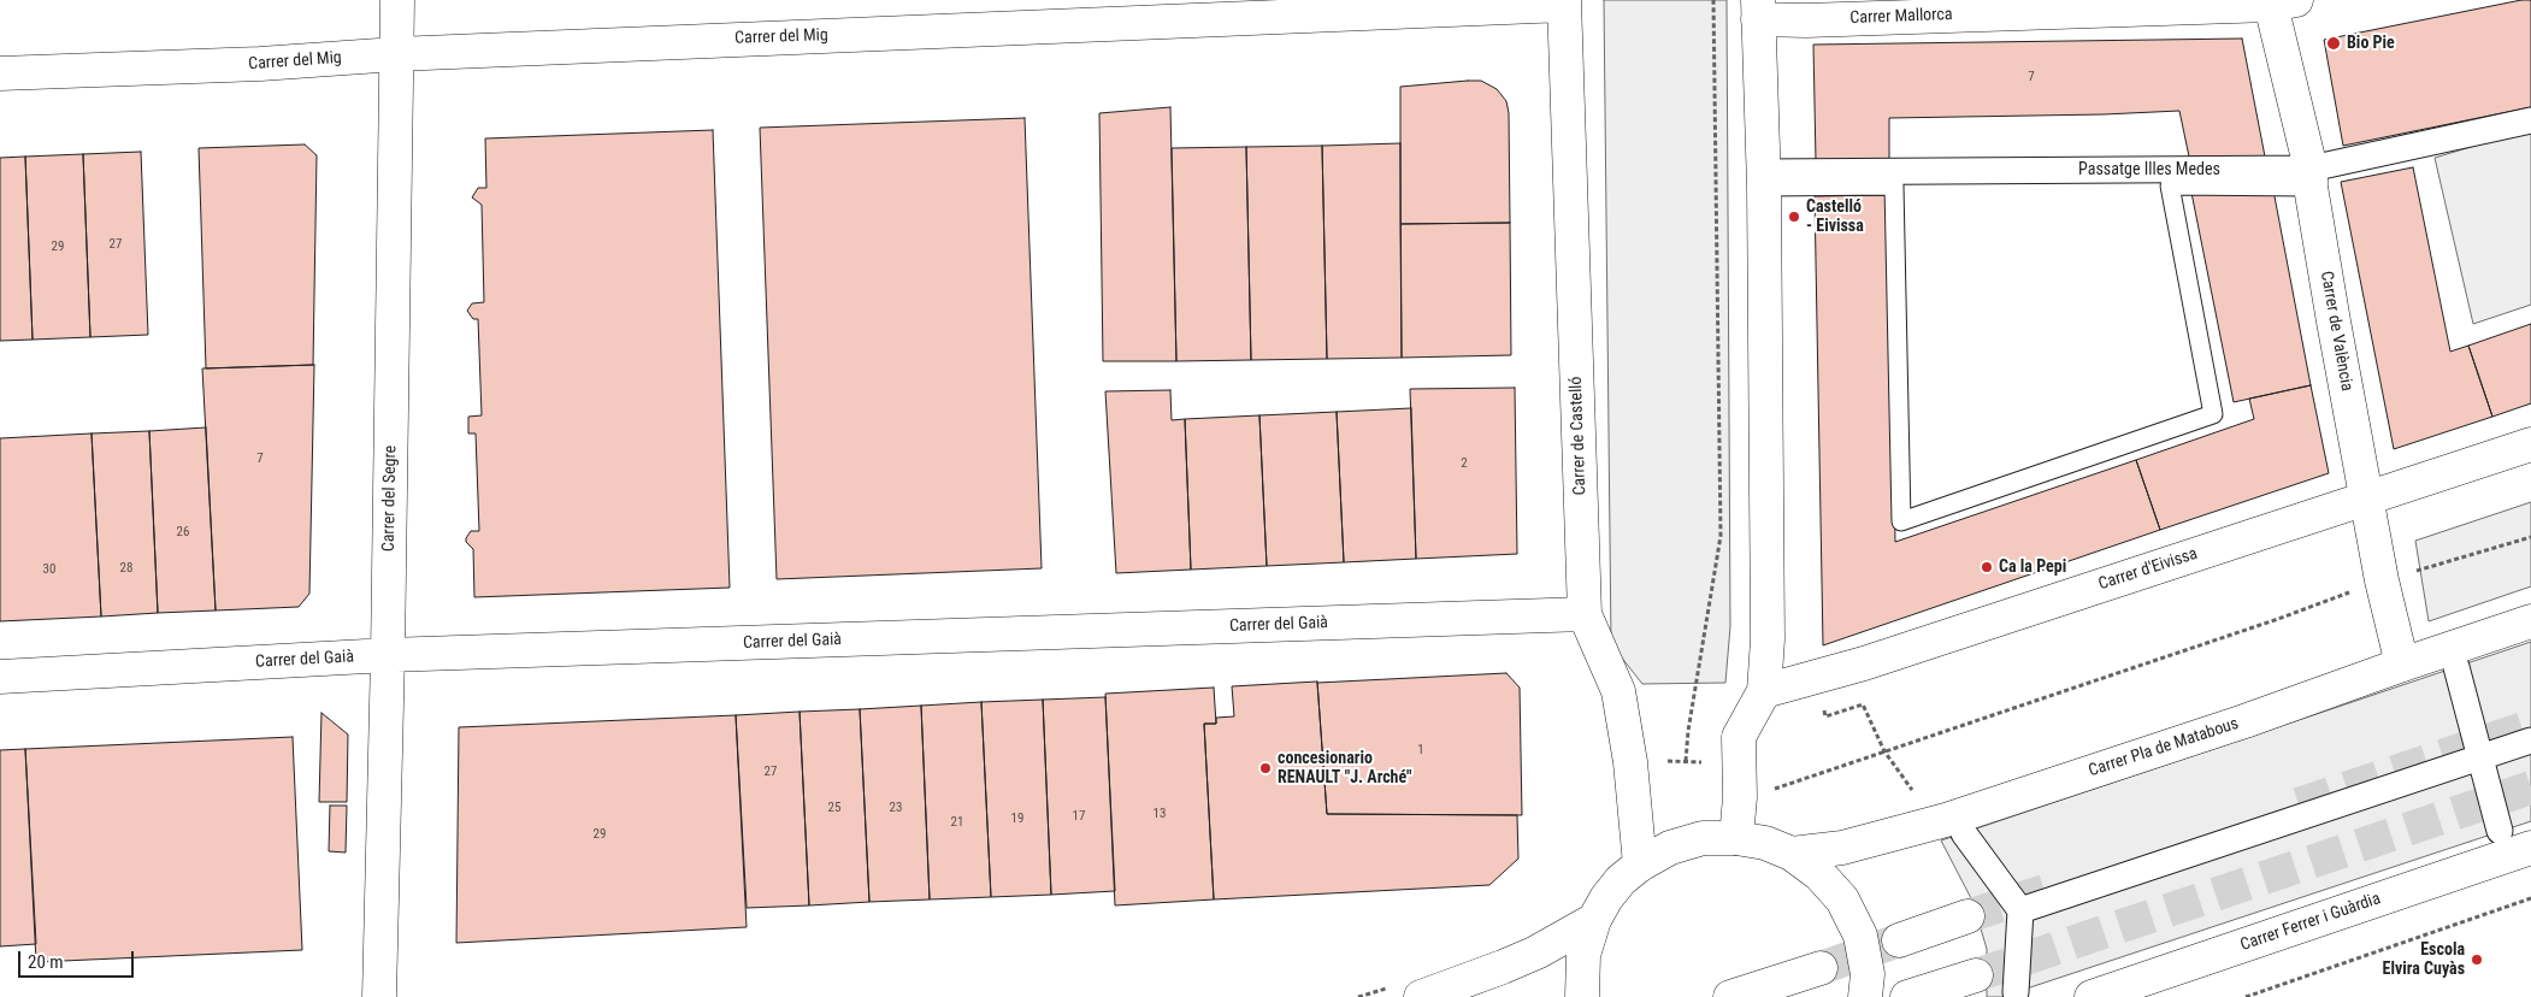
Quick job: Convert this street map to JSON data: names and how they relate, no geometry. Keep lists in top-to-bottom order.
{
  "streets": {
    "main road": [
      "Carrer Mallorca",
      "Carrer del Mig",
      "Carrer de València",
      "Carrer de Castelló",
      "Carrer del Segre",
      "Carrer d'Eivissa",
      "Carrer del Gaià",
      "Carrer Pla de Matabous",
      "Carrer Ferrer i Guàrdia"
    ],
    "street": ["Passatge Illes Medes"]
  },
  "crossings": [
    ["Carrer Mallorca", "Carrer de València"],
    ["Carrer del Mig", "Carrer de Castelló"],
    ["Carrer del Mig", "Carrer del Segre"],
    ["Passatge Illes Medes", "Carrer de València"],
    ["Carrer de València", "Carrer d'Eivissa"],
    ["Carrer de València", "Carrer Pla de Matabous"],
    ["Carrer de Castelló", "Carrer del Gaià"],
    ["Carrer del Segre", "Carrer del Gaià"]
  ],
  "places": [
    "Bio Pie",
    "Castelló - Eivissa",
    "Ca la Pepi",
    "concesionario RENAULT \"J. Arché\"",
    "Escola Elvira Cuyàs"
  ],
  "house_numbers": [
    "7",
    "27",
    "29",
    "7",
    "2",
    "26",
    "28",
    "30",
    "1",
    "27",
    "25",
    "23",
    "13",
    "17",
    "19",
    "21",
    "29"
  ],
  "scale_bar": "20 m"
}
